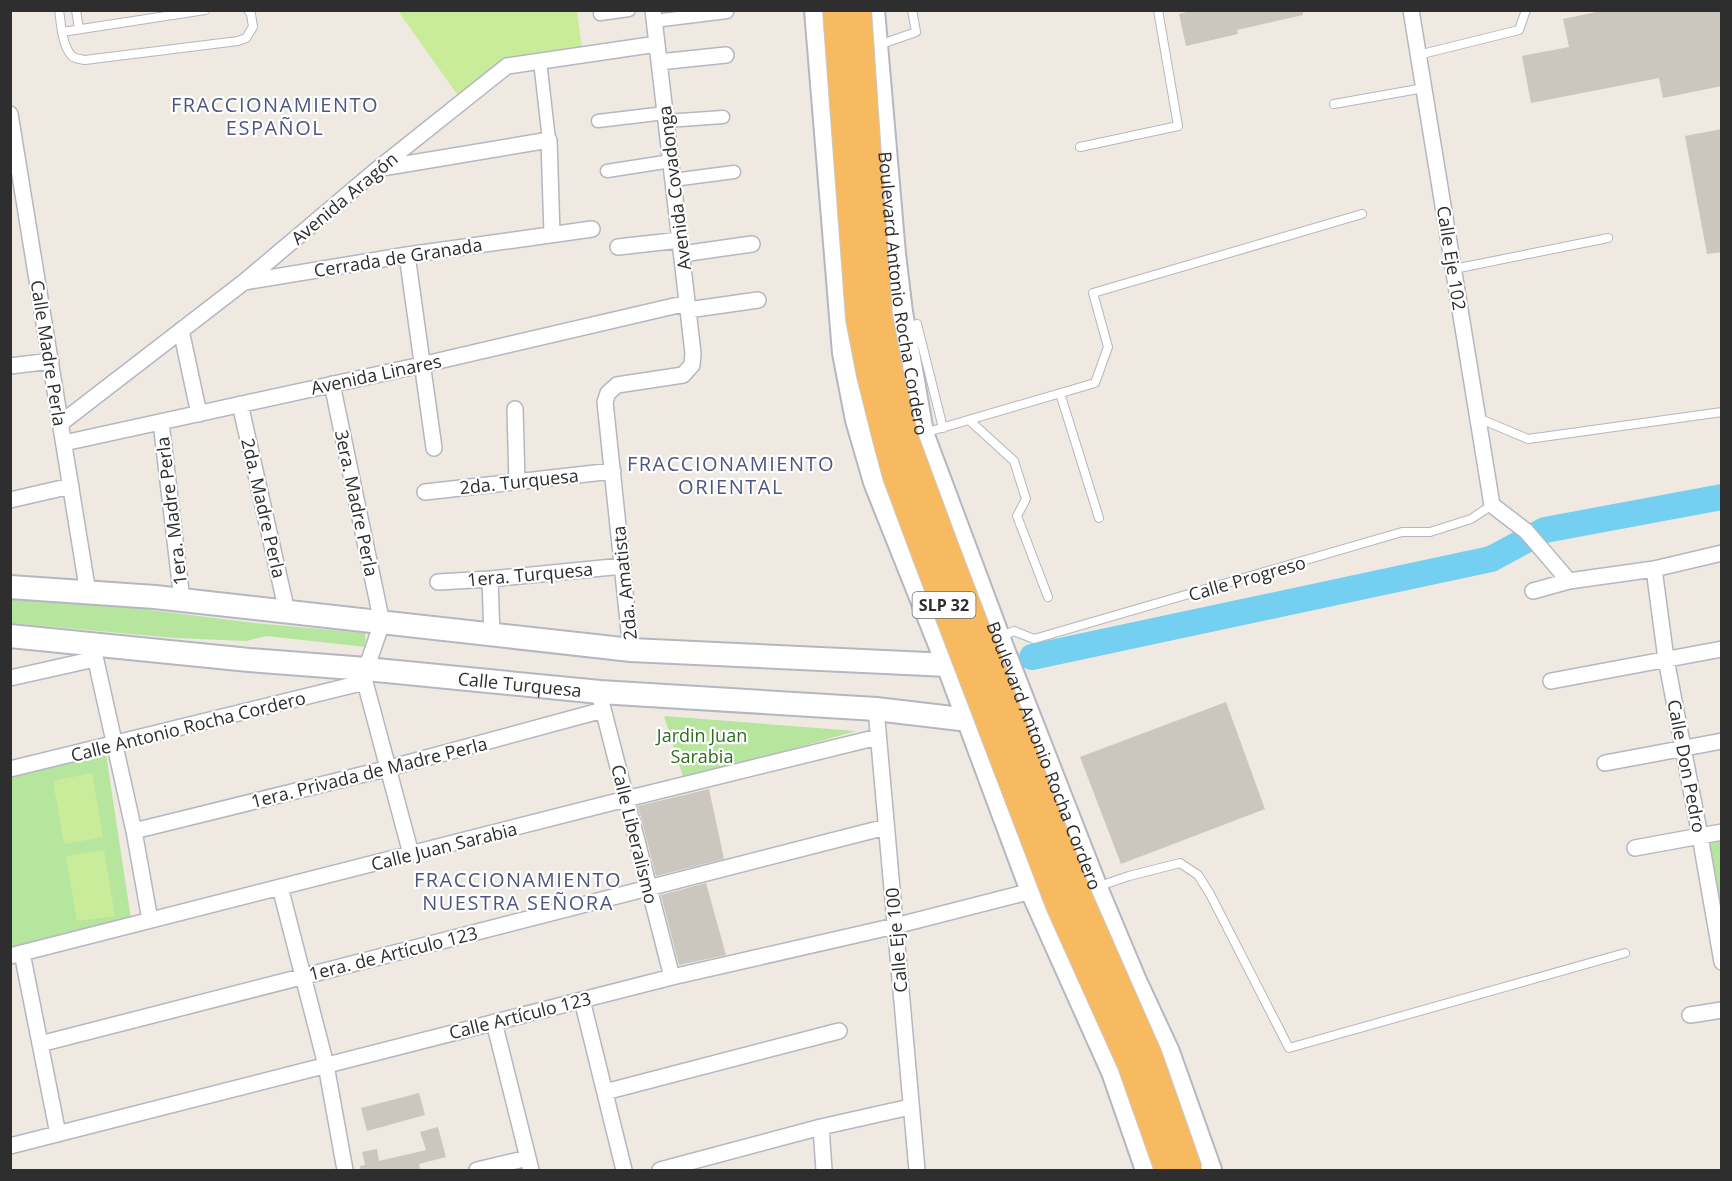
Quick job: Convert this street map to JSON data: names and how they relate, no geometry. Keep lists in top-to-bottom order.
{
  "streets": {
    "highway": ["Boulevard Antonio Rocha Cordero", "SLP 32"],
    "main road": ["Calle Turquesa"],
    "street": [
      "Avenida Covadonga",
      "Avenida Aragón",
      "Cerrada de Granada",
      "Calle Eje 102",
      "Calle Madre Perla",
      "Avenida Linares",
      "2da. Turquesa",
      "3era. Madre Perla",
      "2da. Madre Perla",
      "1era. Madre Perla",
      "1era. Turquesa",
      "2da. Amatista",
      "Calle Antonio Rocha Cordero",
      "Calle Don Pedro",
      "1era. Privada de Madre Perla",
      "Calle Liberalismo",
      "Calle Juan Sarabia",
      "Calle Eje 100",
      "1era. de Artículo 123",
      "Calle Artículo 123"
    ],
    "lane": ["Calle Progreso"]
  },
  "crossings": [
    ["Avenida Covadonga", "Avenida Aragón"],
    ["Avenida Covadonga", "Avenida Linares"],
    ["Avenida Covadonga", "2da. Amatista"],
    ["Avenida Aragón", "Cerrada de Granada"],
    ["Avenida Aragón", "Calle Madre Perla"],
    ["Calle Eje 102", "Calle Progreso"],
    ["Boulevard Antonio Rocha Cordero", "Calle Progreso"],
    ["Boulevard Antonio Rocha Cordero", "Calle Turquesa"],
    ["Calle Madre Perla", "Avenida Linares"],
    ["Avenida Linares", "3era. Madre Perla"],
    ["Avenida Linares", "2da. Madre Perla"],
    ["Avenida Linares", "1era. Madre Perla"],
    ["2da. Turquesa", "2da. Amatista"],
    ["1era. Turquesa", "2da. Amatista"],
    ["SLP 32", "Calle Turquesa"],
    ["SLP 32", "Calle Artículo 123"],
    ["Calle Turquesa", "Calle Antonio Rocha Cordero"],
    ["Calle Turquesa", "1era. Privada de Madre Perla"],
    ["Calle Turquesa", "Calle Liberalismo"],
    ["Calle Turquesa", "Calle Eje 100"],
    ["1era. Privada de Madre Perla", "Calle Liberalismo"],
    ["Calle Liberalismo", "Calle Juan Sarabia"],
    ["Calle Liberalismo", "1era. de Artículo 123"],
    ["Calle Liberalismo", "Calle Artículo 123"],
    ["Calle Juan Sarabia", "Calle Eje 100"],
    ["Calle Eje 100", "1era. de Artículo 123"],
    ["Calle Eje 100", "Calle Artículo 123"]
  ],
  "districts": ["FRACCIONAMIENTO ESPAÑOL", "FRACCIONAMIENTO ORIENTAL", "FRACCIONAMIENTO NUESTRA SEÑORA"],
  "parks": ["Jardin Juan Sarabia"]
}
